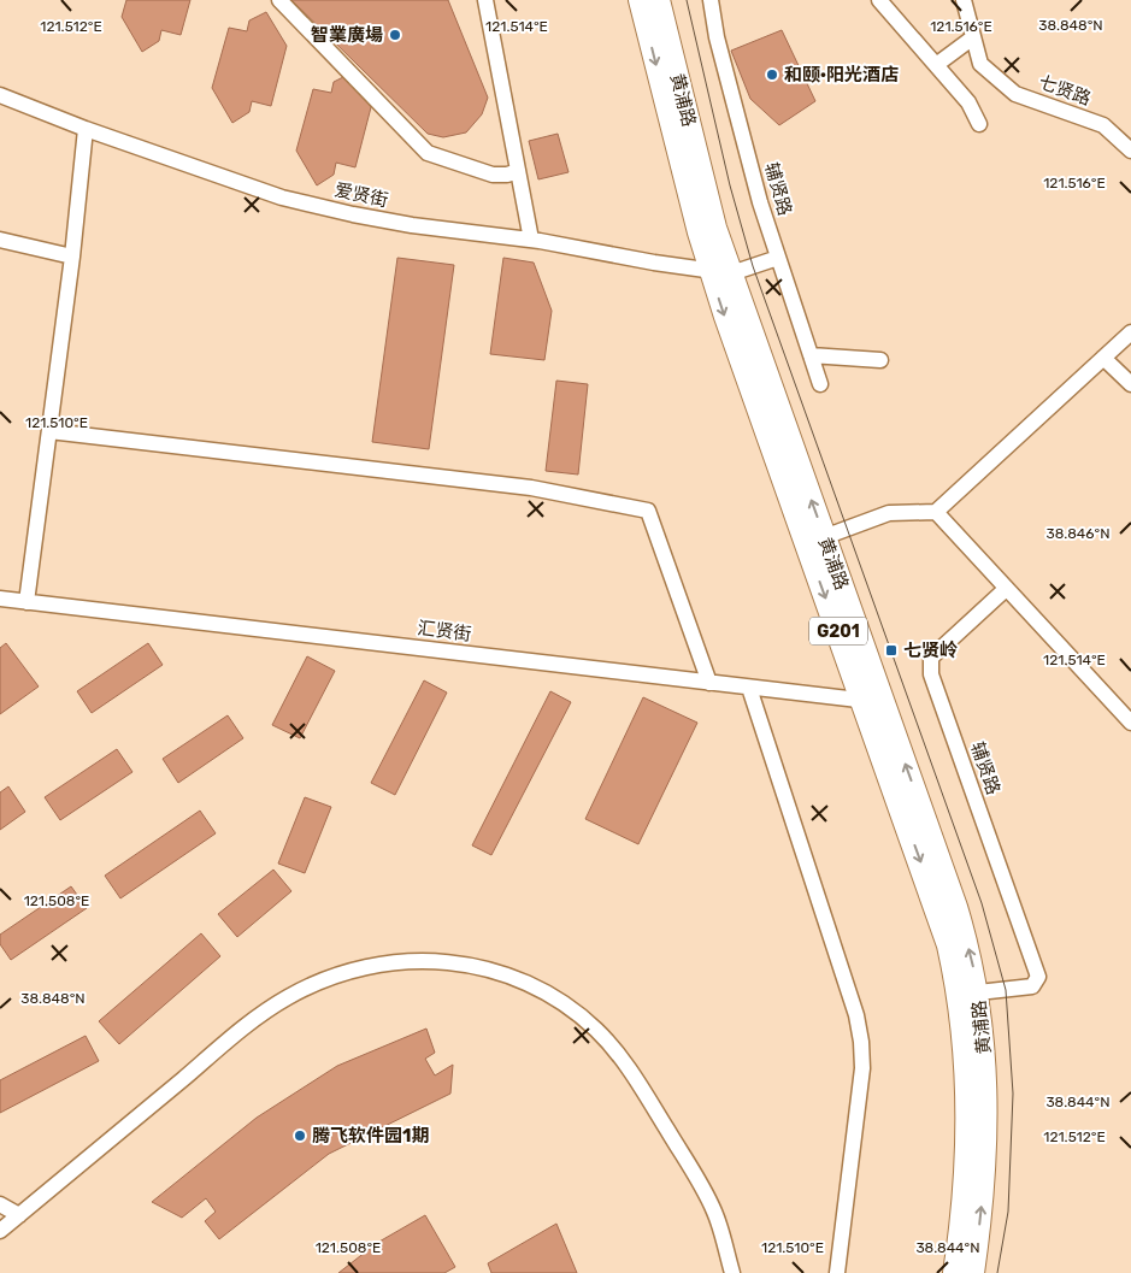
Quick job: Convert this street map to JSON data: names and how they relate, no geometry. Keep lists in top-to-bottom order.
{
  "streets": {
    "highway": ["黄浦路", "G201"],
    "street": [
      "七贤路",
      "辅贤路",
      "爱贤街",
      "汇贤街"
    ]
  },
  "crossings": [
    ["黄浦路", "辅贤路"],
    ["黄浦路", "爱贤街"],
    ["黄浦路", "汇贤街"]
  ],
  "places": {
    "other": ["智業廣場", "和颐·阳光酒店", "腾飞软件园1期"],
    "transit": ["七贤岭"]
  },
  "coordinates": [
    "38.848°N",
    "121.512°E",
    "121.514°E",
    "121.516°E",
    "121.510°E",
    "38.846°N",
    "121.508°E",
    "38.844°N"
  ]
}
